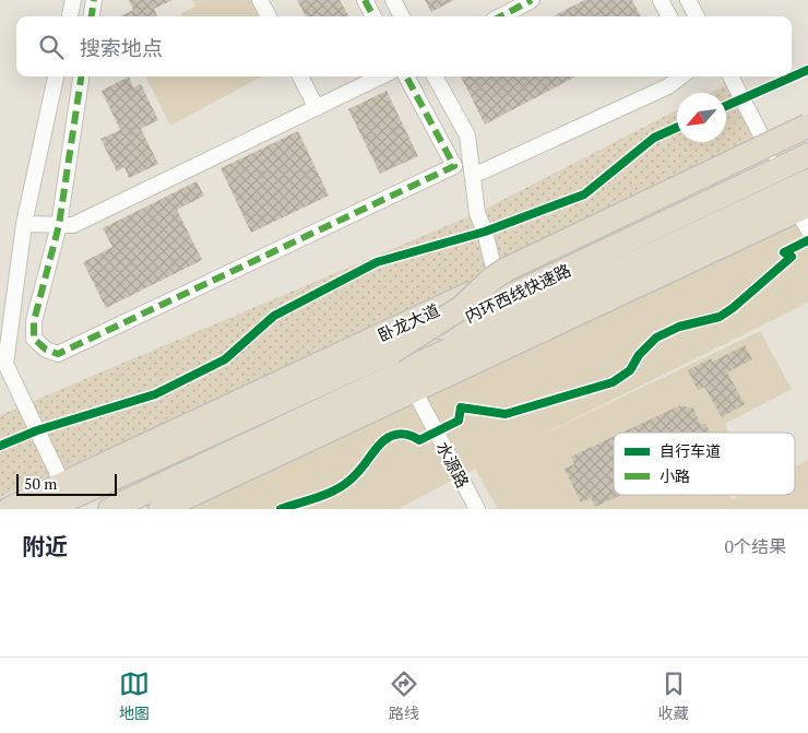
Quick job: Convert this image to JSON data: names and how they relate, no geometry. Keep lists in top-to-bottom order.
{
  "streets": {
    "highway": ["内环西线快速路", "卧龙大道"],
    "street": ["水源路"]
  },
  "legend": ["自行车道", "小路"],
  "scale_bar": "50 m",
  "north": "bottom left",
  "page": {
    "search": "搜索地点",
    "scale": "50 m",
    "heading": ["附近", "0个结果"],
    "nav": ["地图", "路线", "收藏"]
  }
}
